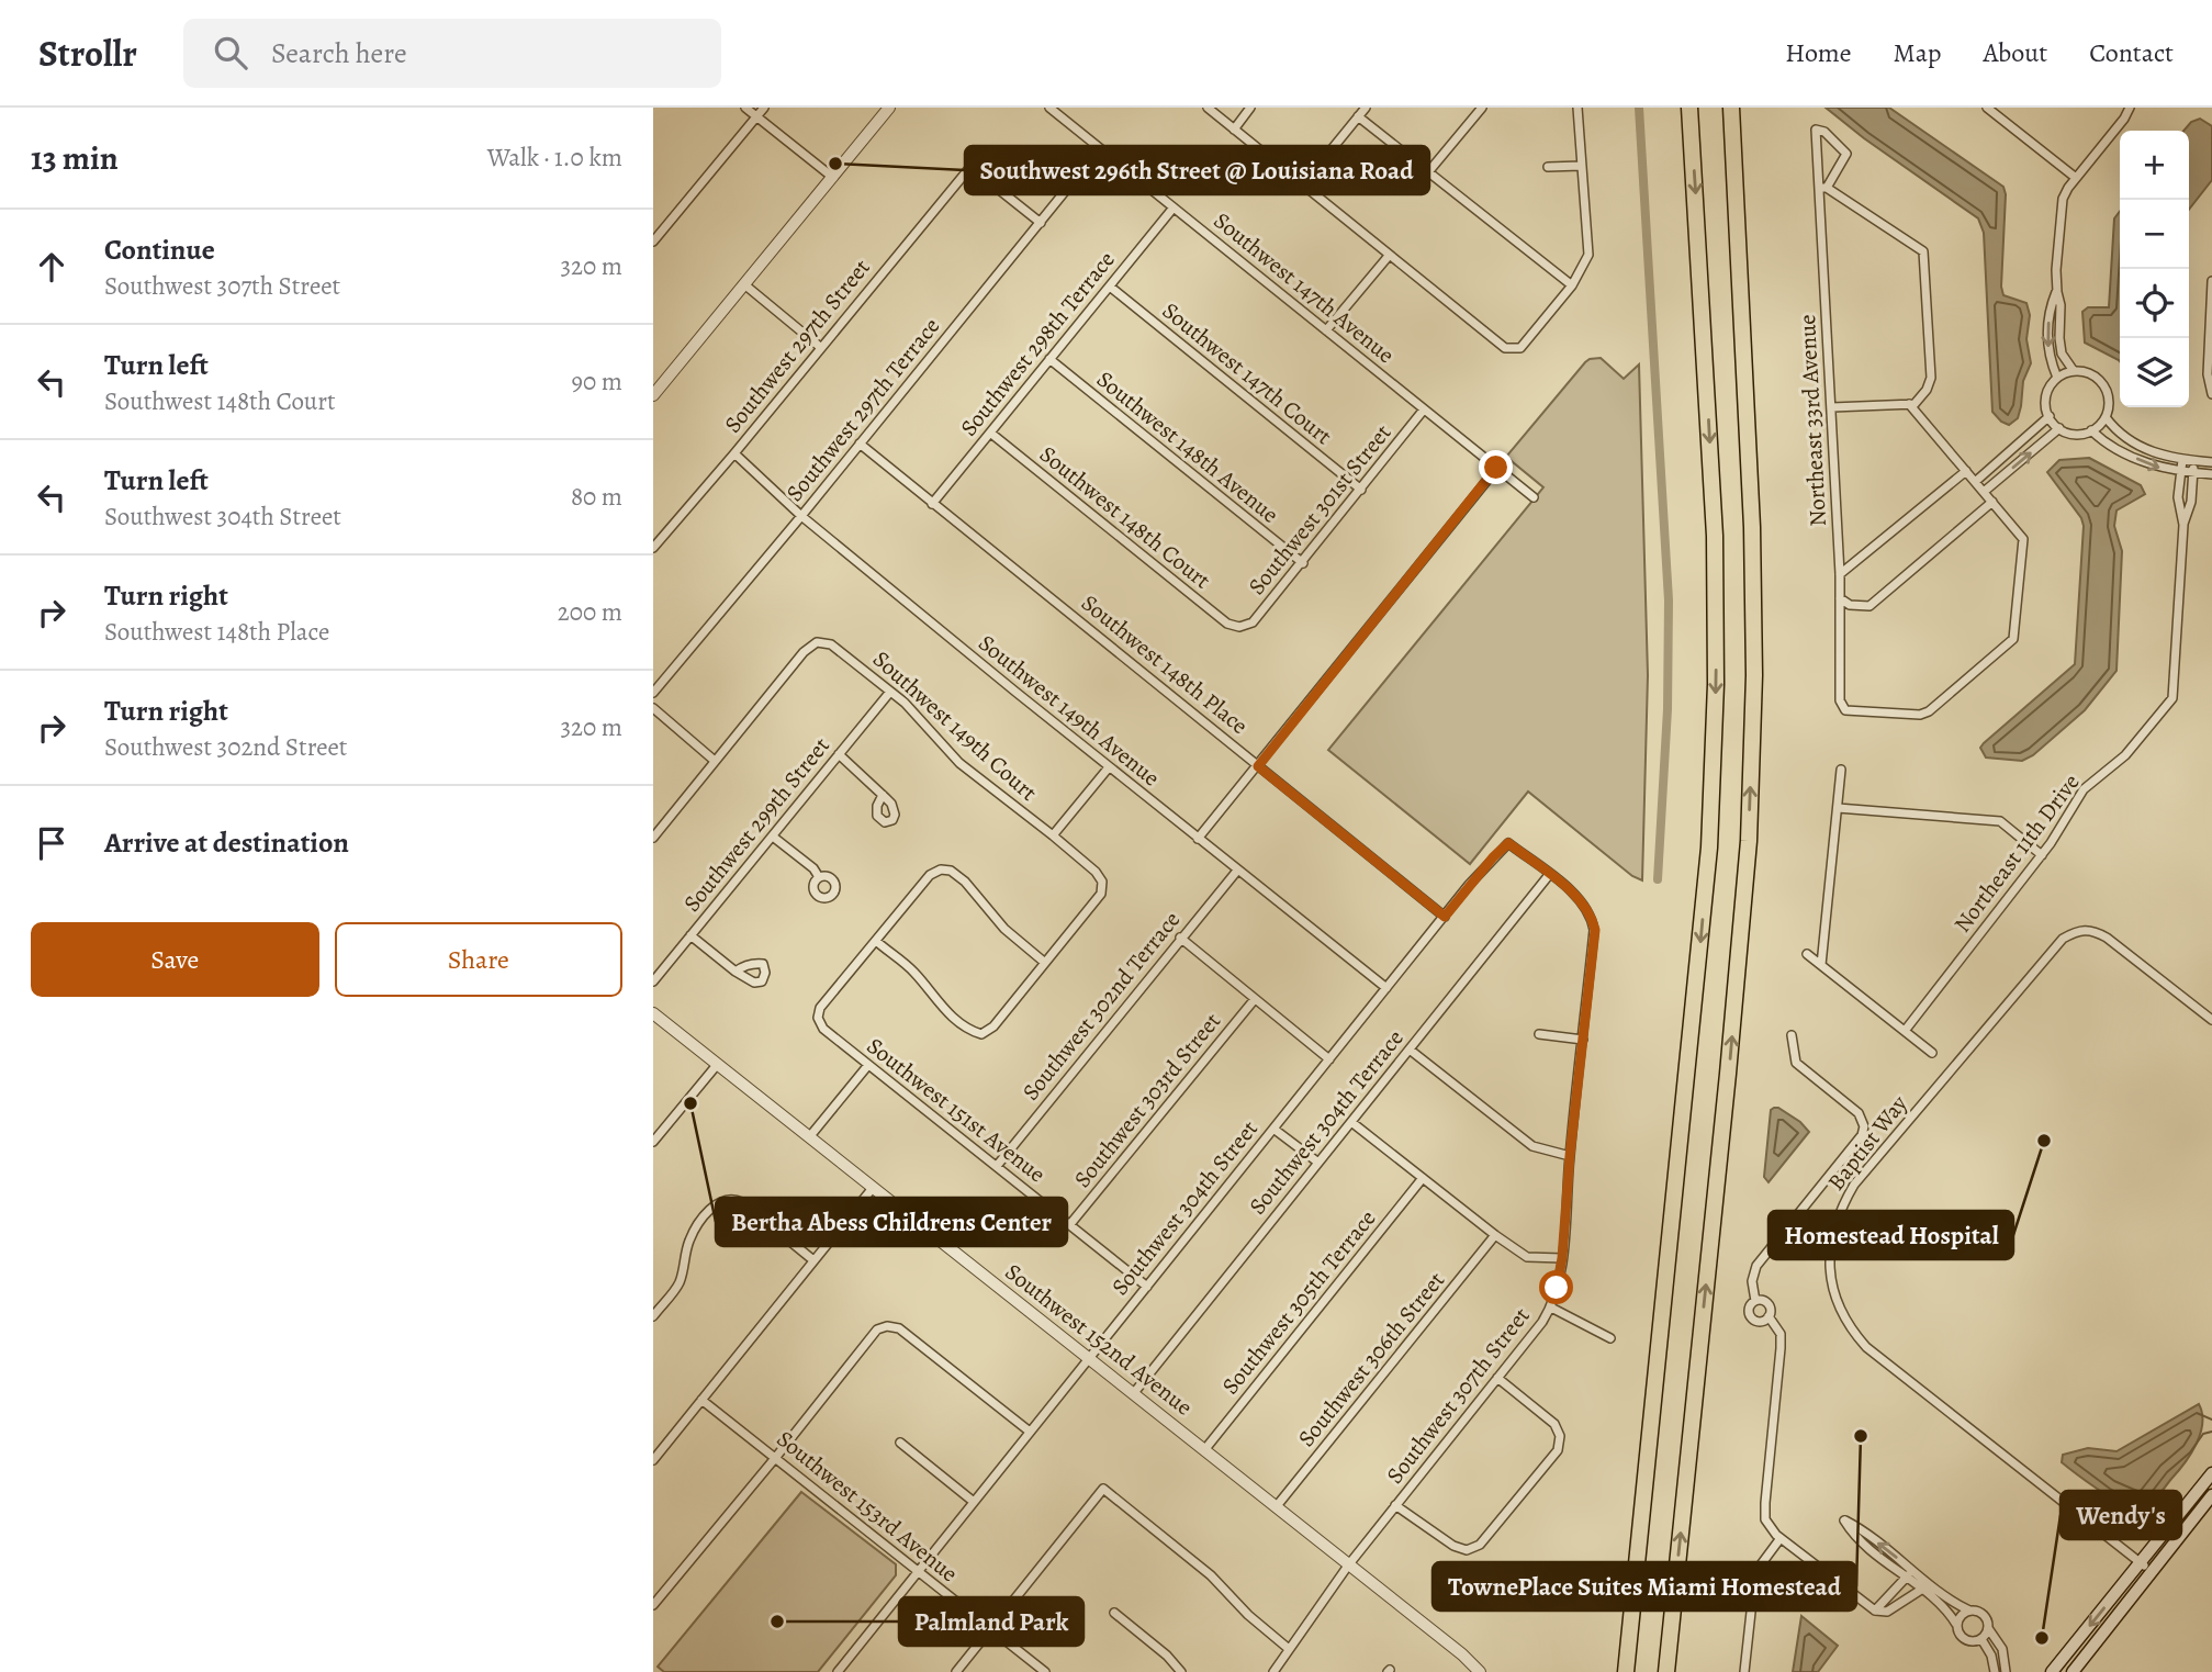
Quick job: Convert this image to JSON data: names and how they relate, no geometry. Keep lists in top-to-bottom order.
{
  "streets": {
    "street": [
      "Southwest 147th Avenue",
      "Southwest 298th Terrace",
      "Southwest 297th Street",
      "Southwest 147th Court",
      "Southwest 297th Terrace",
      "Northeast 33rd Avenue",
      "Southwest 148th Avenue",
      "Southwest 301st Street",
      "Southwest 148th Court",
      "Southwest 148th Place",
      "Southwest 149th Avenue",
      "Southwest 149th Court",
      "Southwest 299th Street",
      "Northeast 11th Drive",
      "Southwest 302nd Terrace",
      "Southwest 303rd Street",
      "Southwest 151st Avenue",
      "Southwest 304th Terrace",
      "Baptist Way",
      "Southwest 304th Street",
      "Southwest 305th Terrace",
      "Southwest 152nd Avenue",
      "Southwest 306th Street",
      "Southwest 307th Street",
      "Southwest 153rd Avenue"
    ]
  },
  "crossings": [
    ["Southwest 147th Avenue", "Southwest 298th Terrace"],
    ["Southwest 147th Avenue", "Southwest 297th Terrace"],
    ["Southwest 147th Avenue", "Southwest 301st Street"],
    ["Southwest 298th Terrace", "Southwest 147th Court"],
    ["Southwest 298th Terrace", "Southwest 148th Avenue"],
    ["Southwest 298th Terrace", "Southwest 148th Court"],
    ["Southwest 298th Terrace", "Southwest 148th Place"],
    ["Southwest 297th Street", "Southwest 297th Terrace"],
    ["Southwest 297th Street", "Southwest 149th Avenue"],
    ["Southwest 147th Court", "Southwest 301st Street"],
    ["Southwest 297th Terrace", "Southwest 148th Place"],
    ["Southwest 297th Terrace", "Southwest 149th Avenue"],
    ["Southwest 148th Avenue", "Southwest 301st Street"],
    ["Southwest 301st Street", "Southwest 148th Court"],
    ["Southwest 148th Place", "Southwest 304th Street"],
    ["Southwest 149th Avenue", "Southwest 302nd Terrace"],
    ["Southwest 149th Avenue", "Southwest 304th Street"],
    ["Southwest 149th Court", "Southwest 299th Street"],
    ["Southwest 302nd Terrace", "Southwest 151st Avenue"],
    ["Southwest 303rd Street", "Southwest 151st Avenue"],
    ["Southwest 151st Avenue", "Southwest 304th Street"],
    ["Southwest 304th Terrace", "Southwest 304th Street"],
    ["Southwest 304th Terrace", "Southwest 152nd Avenue"],
    ["Southwest 304th Terrace", "Southwest 307th Street"],
    ["Southwest 304th Street", "Southwest 152nd Avenue"],
    ["Southwest 304th Street", "Southwest 307th Street"],
    ["Southwest 304th Street", "Southwest 153rd Avenue"],
    ["Southwest 305th Terrace", "Southwest 152nd Avenue"],
    ["Southwest 152nd Avenue", "Southwest 306th Street"],
    ["Southwest 152nd Avenue", "Southwest 307th Street"]
  ],
  "places": [
    "Southwest 296th Street @ Louisiana Road",
    "Bertha Abess Childrens Center",
    "Homestead Hospital",
    "TownePlace Suites Miami Homestead",
    "Palmland Park",
    "Wendy's"
  ],
  "page": {
    "header": "Strollr",
    "search": "Search here",
    "nav": [
      "Home",
      "Map",
      "About",
      "Contact"
    ],
    "heading": ["13 min", "Walk · 1.0 km"],
    "map_buttons": ["+", "−"],
    "list": [
      ["Continue", "Southwest 307th Street", "320 m"],
      ["Turn left", "Southwest 148th Court", "90 m"],
      ["Turn left", "Southwest 304th Street", "80 m"],
      ["Turn right", "Southwest 148th Place", "200 m"],
      ["Turn right", "Southwest 302nd Street", "320 m"],
      "Arrive at destination"
    ],
    "buttons": ["Save", "Share"]
  }
}
